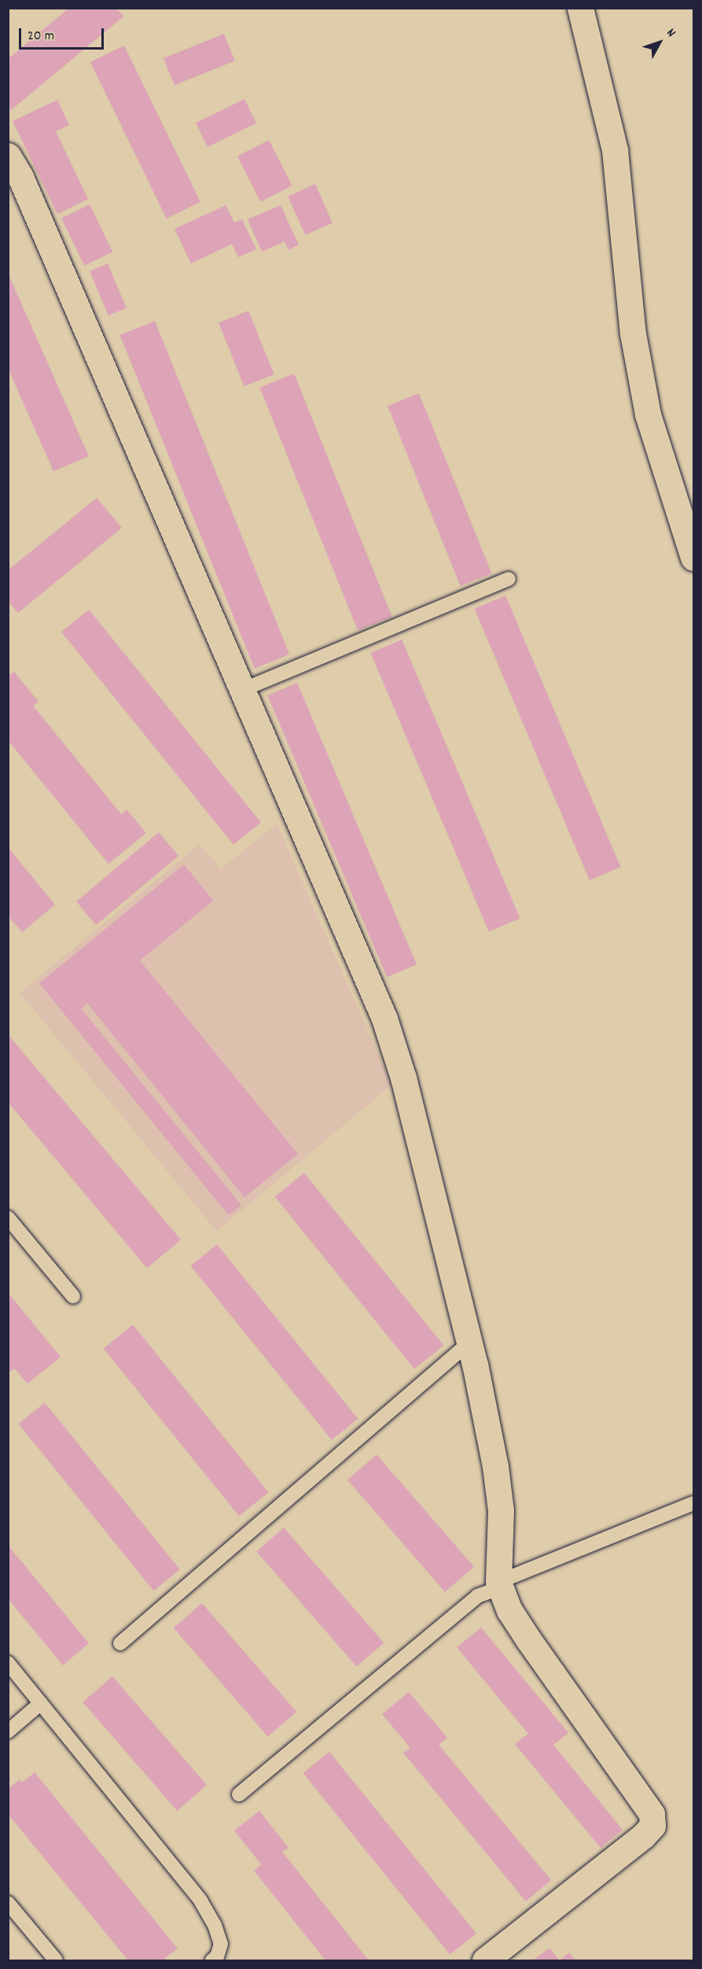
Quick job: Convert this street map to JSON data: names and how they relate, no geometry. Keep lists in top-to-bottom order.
{
  "scale_bar": "20 m",
  "north": "top right"
}
